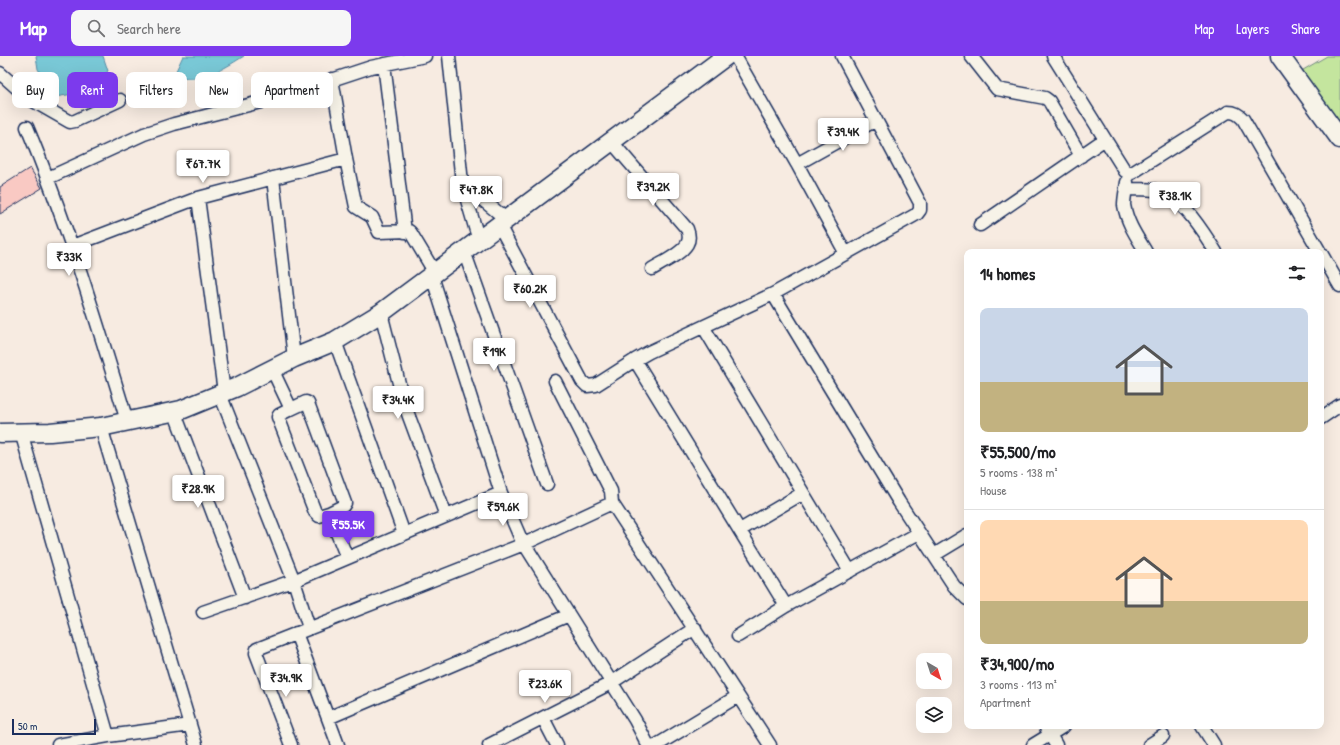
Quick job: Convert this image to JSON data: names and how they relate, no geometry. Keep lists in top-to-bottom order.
{
  "scale_bar": "50 m",
  "north": "bottom right",
  "page": {
    "header": "Map",
    "search": "Search here",
    "nav": ["Map", "Layers", "Share"],
    "chip": [
      "Buy",
      "Rent",
      "Filters",
      "New",
      "Apartment"
    ],
    "price": [
      "₹39.4K",
      "₹67.7K",
      "₹39.2K",
      "₹47.8K",
      "₹38.1K",
      "₹33K",
      "₹60.2K",
      "₹19K",
      "₹34.4K",
      "₹28.9K",
      "₹59.6K",
      "₹55.5K",
      "₹34.9K",
      "₹23.6K"
    ],
    "heading": "14 homes",
    "list": [
      {
        "name": "₹55,500/mo",
        "note": "5 rooms · 138 m² · House"
      },
      {
        "name": "₹34,900/mo",
        "note": "3 rooms · 113 m² · Apartment"
      }
    ],
    "scale": "50 m"
  }
}
